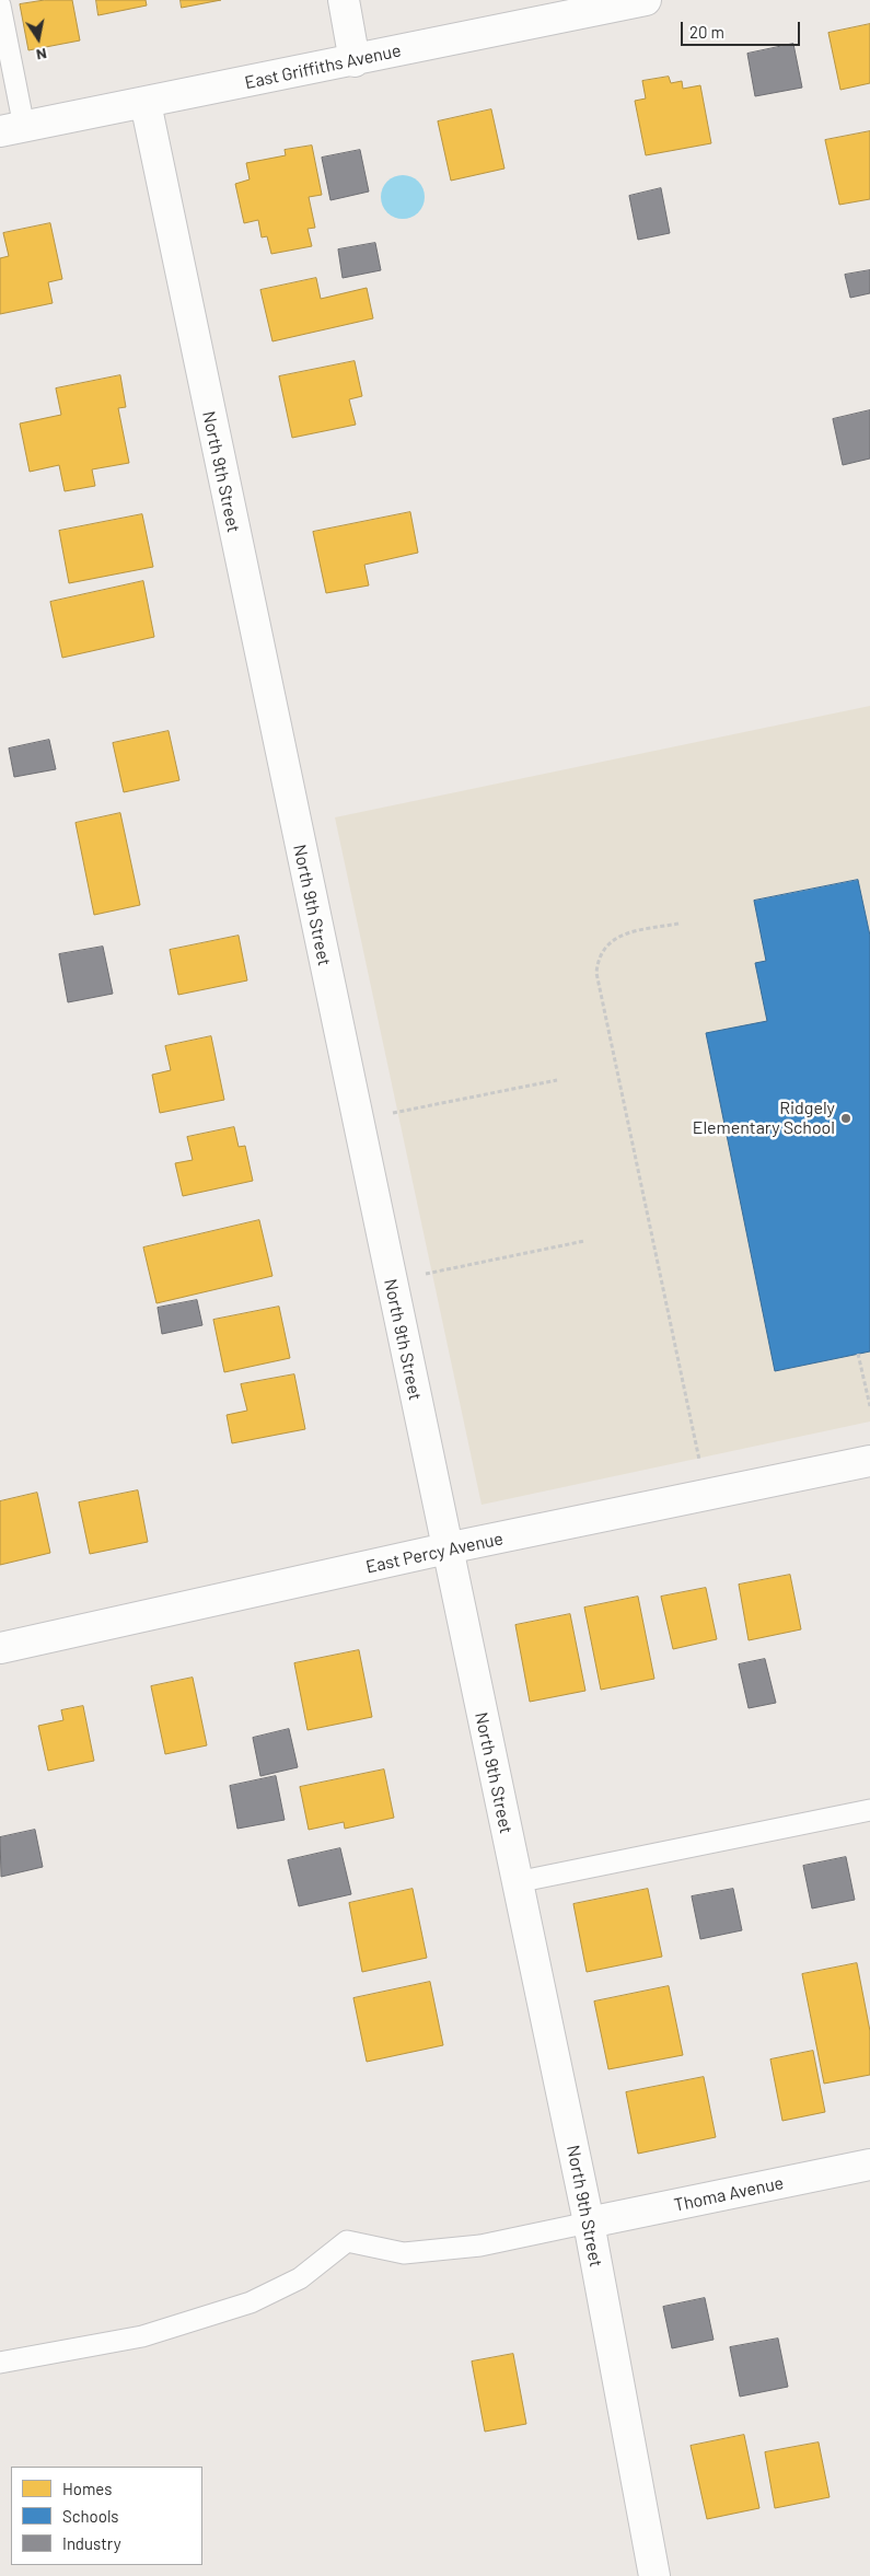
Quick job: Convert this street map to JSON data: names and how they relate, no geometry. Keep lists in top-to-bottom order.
{
  "streets": {
    "street": [
      "East Griffiths Avenue",
      "North 9th Street",
      "East Percy Avenue",
      "Thoma Avenue"
    ]
  },
  "crossings": [
    ["East Griffiths Avenue", "North 9th Street"],
    ["North 9th Street", "East Percy Avenue"],
    ["North 9th Street", "Thoma Avenue"]
  ],
  "places": ["Ridgely Elementary School"],
  "legend": ["Homes", "Schools", "Industry"],
  "scale_bar": "20 m",
  "north": "bottom"
}
